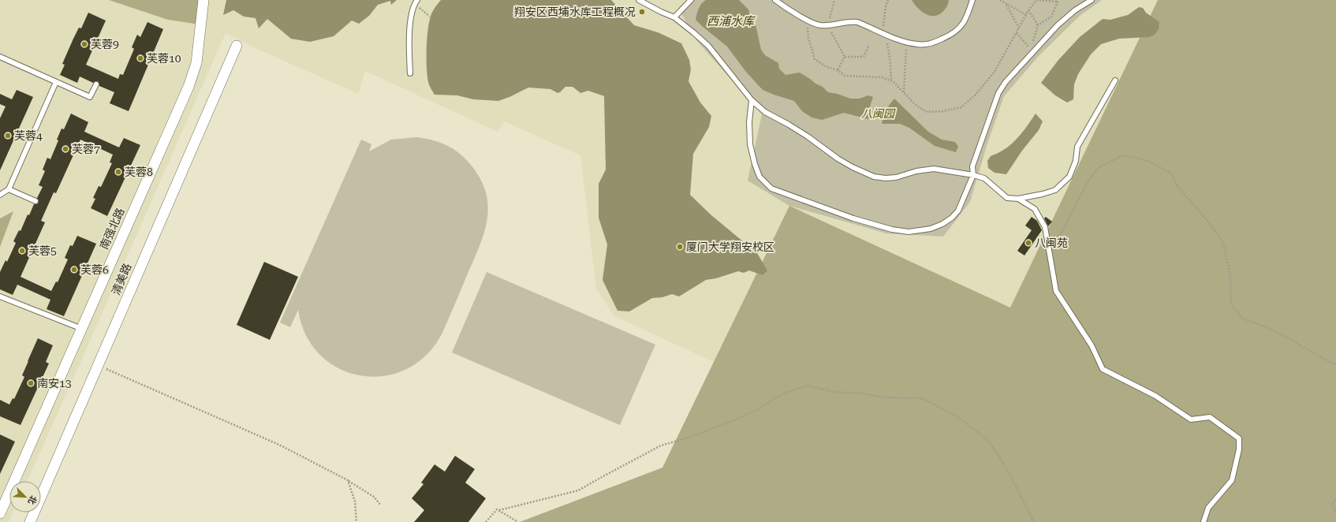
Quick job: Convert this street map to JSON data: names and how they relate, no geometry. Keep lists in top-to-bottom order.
{
  "streets": {
    "street": ["南强北路", "清美路"]
  },
  "water": ["西浦水库"],
  "parks": ["八闽园"],
  "places": [
    "翔安区西埔水库工程概况",
    "芙蓉9",
    "芙蓉10",
    "芙蓉4",
    "芙蓉7",
    "芙蓉8",
    "八闽苑",
    "厦门大学翔安校区",
    "芙蓉5",
    "芙蓉6",
    "南安13"
  ],
  "north": "bottom right"
}
